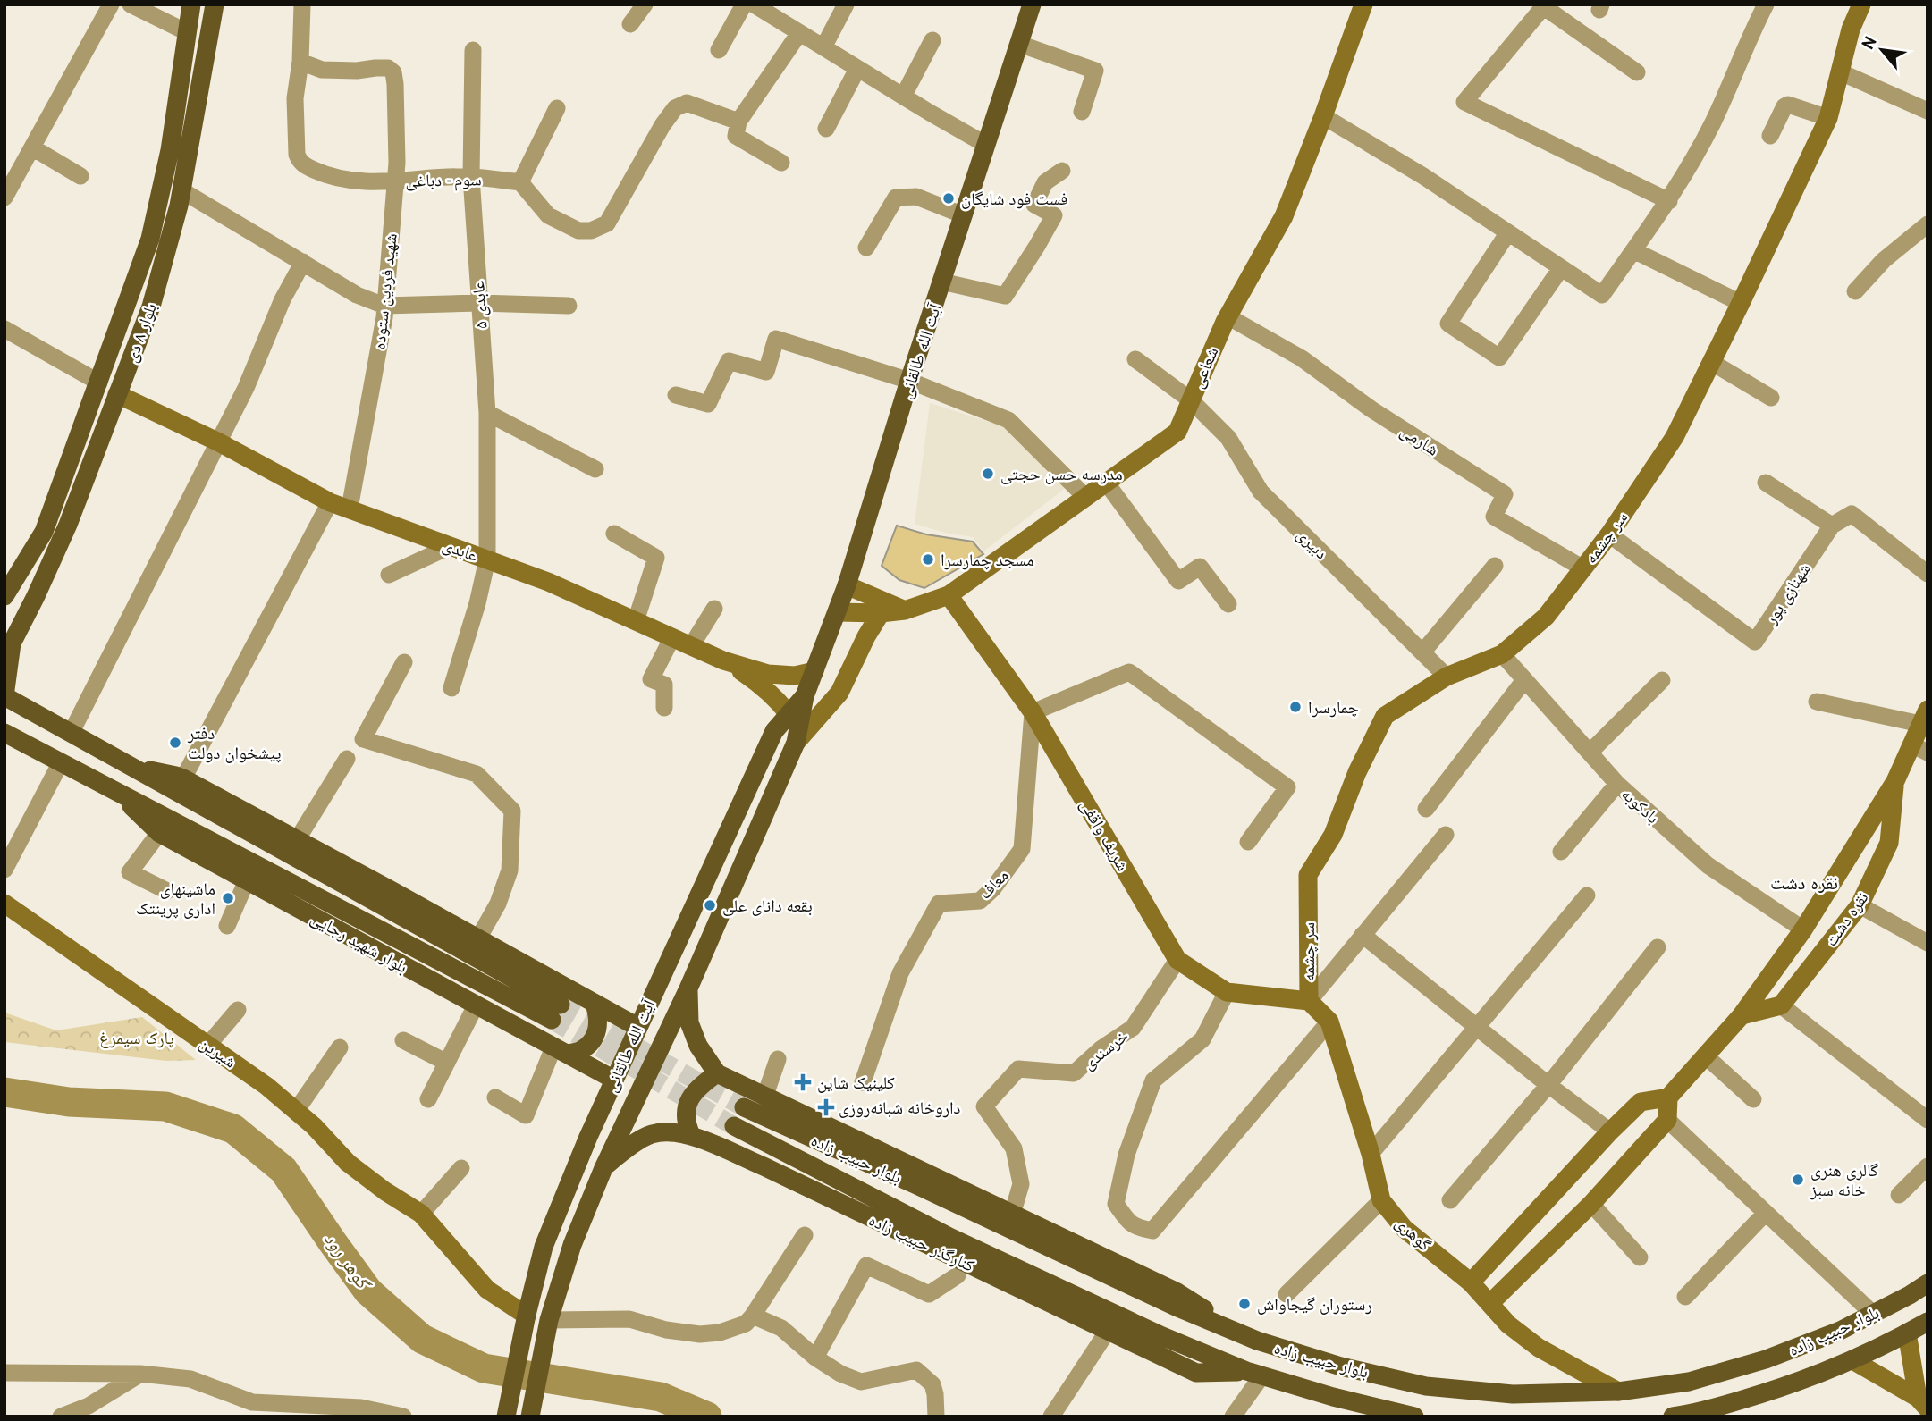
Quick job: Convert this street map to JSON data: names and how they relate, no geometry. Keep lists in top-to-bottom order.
{
  "streets": {
    "main road": [
      "بلوار ۸ دی",
      "آیت الله طالقانی",
      "بلوار شهید رجایی",
      "بلوار حبیب زاده",
      "کنارگذر حبیب زاده"
    ],
    "street": [
      "سوم - دباغی",
      "شهید فردین ستوده",
      "عابدی ۵",
      "شعاعی",
      "شارمی",
      "سر چشمه",
      "دبیری",
      "عابدی",
      "شهنازی پور",
      "بادکوبه",
      "شریف واقفی",
      "معاف",
      "نقره دشت",
      "خرسندی",
      "شیرین",
      "گوهری"
    ]
  },
  "crossings": [
    ["سوم - دباغی", "شهید فردین ستوده"],
    ["سوم - دباغی", "عابدی ۵"],
    ["شهید فردین ستوده", "عابدی"],
    ["عابدی ۵", "عابدی"],
    ["بلوار ۸ دی", "عابدی"],
    ["بلوار ۸ دی", "بلوار شهید رجایی"],
    ["آیت الله طالقانی", "شعاعی"],
    ["آیت الله طالقانی", "عابدی"],
    ["آیت الله طالقانی", "بلوار شهید رجایی"],
    ["آیت الله طالقانی", "شیرین"],
    ["آیت الله طالقانی", "کنارگذر حبیب زاده"],
    ["شعاعی", "شارمی"],
    ["شعاعی", "دبیری"],
    ["شعاعی", "شریف واقفی"],
    ["شارمی", "سر چشمه"],
    ["سر چشمه", "دبیری"],
    ["سر چشمه", "شهنازی پور"],
    ["سر چشمه", "بادکوبه"],
    ["سر چشمه", "شریف واقفی"],
    ["سر چشمه", "گوهری"],
    ["بادکوبه", "نقره دشت"],
    ["شریف واقفی", "معاف"],
    ["شریف واقفی", "خرسندی"],
    ["شریف واقفی", "گوهری"],
    ["بلوار حبیب زاده", "گوهری"],
    ["بلوار حبیب زاده", "کنارگذر حبیب زاده"]
  ],
  "districts": ["نقره دشت"],
  "water": ["گوهر رود"],
  "parks": ["پارک سیمرغ"],
  "places": {
    "other": [
      "فست فود شایگان",
      "مدرسه حسن حجتی",
      "مسجد چمارسرا",
      "چمارسرا",
      "دفتر پیشخوان دولت",
      "ماشینهای اداری پرینتک",
      "بقعه دانای علی",
      "گالری هنری خانه سبز",
      "رستوران گیجاواش"
    ],
    "health": ["کلینیک شاین", "داروخانه شبانه‌روزی"]
  },
  "north": "top left"
}
